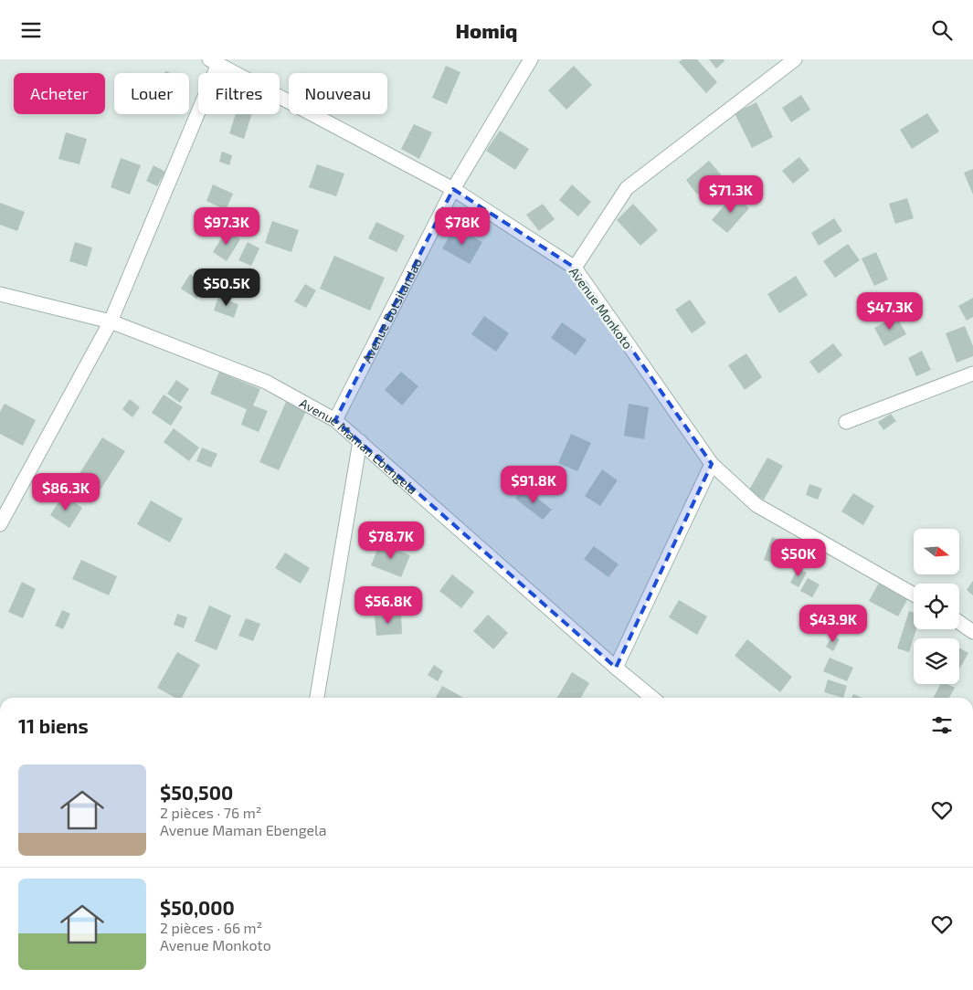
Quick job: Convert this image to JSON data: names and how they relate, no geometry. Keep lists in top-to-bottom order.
{
  "streets": {
    "street": ["Avenue Monkoto", "Avenue Botsilandao", "Avenue Maman Ebengela"]
  },
  "crossings": [
    ["Avenue Monkoto", "Avenue Botsilandao"],
    ["Avenue Botsilandao", "Avenue Maman Ebengela"]
  ],
  "north": "right",
  "page": {
    "header": "Homiq",
    "chip": [
      "Acheter",
      "Louer",
      "Filtres",
      "Nouveau"
    ],
    "price": [
      "$71.3K",
      "$97.3K",
      "$78K",
      "$50.5K",
      "$47.3K",
      "$91.8K",
      "$86.3K",
      "$78.7K",
      "$50K",
      "$56.8K",
      "$43.9K"
    ],
    "heading": "11 biens",
    "list": [
      {
        "name": "$50,500",
        "note": "2 pièces · 76 m² · Avenue Maman Ebengela"
      },
      {
        "name": "$50,000",
        "note": "2 pièces · 66 m² · Avenue Monkoto"
      }
    ]
  }
}
